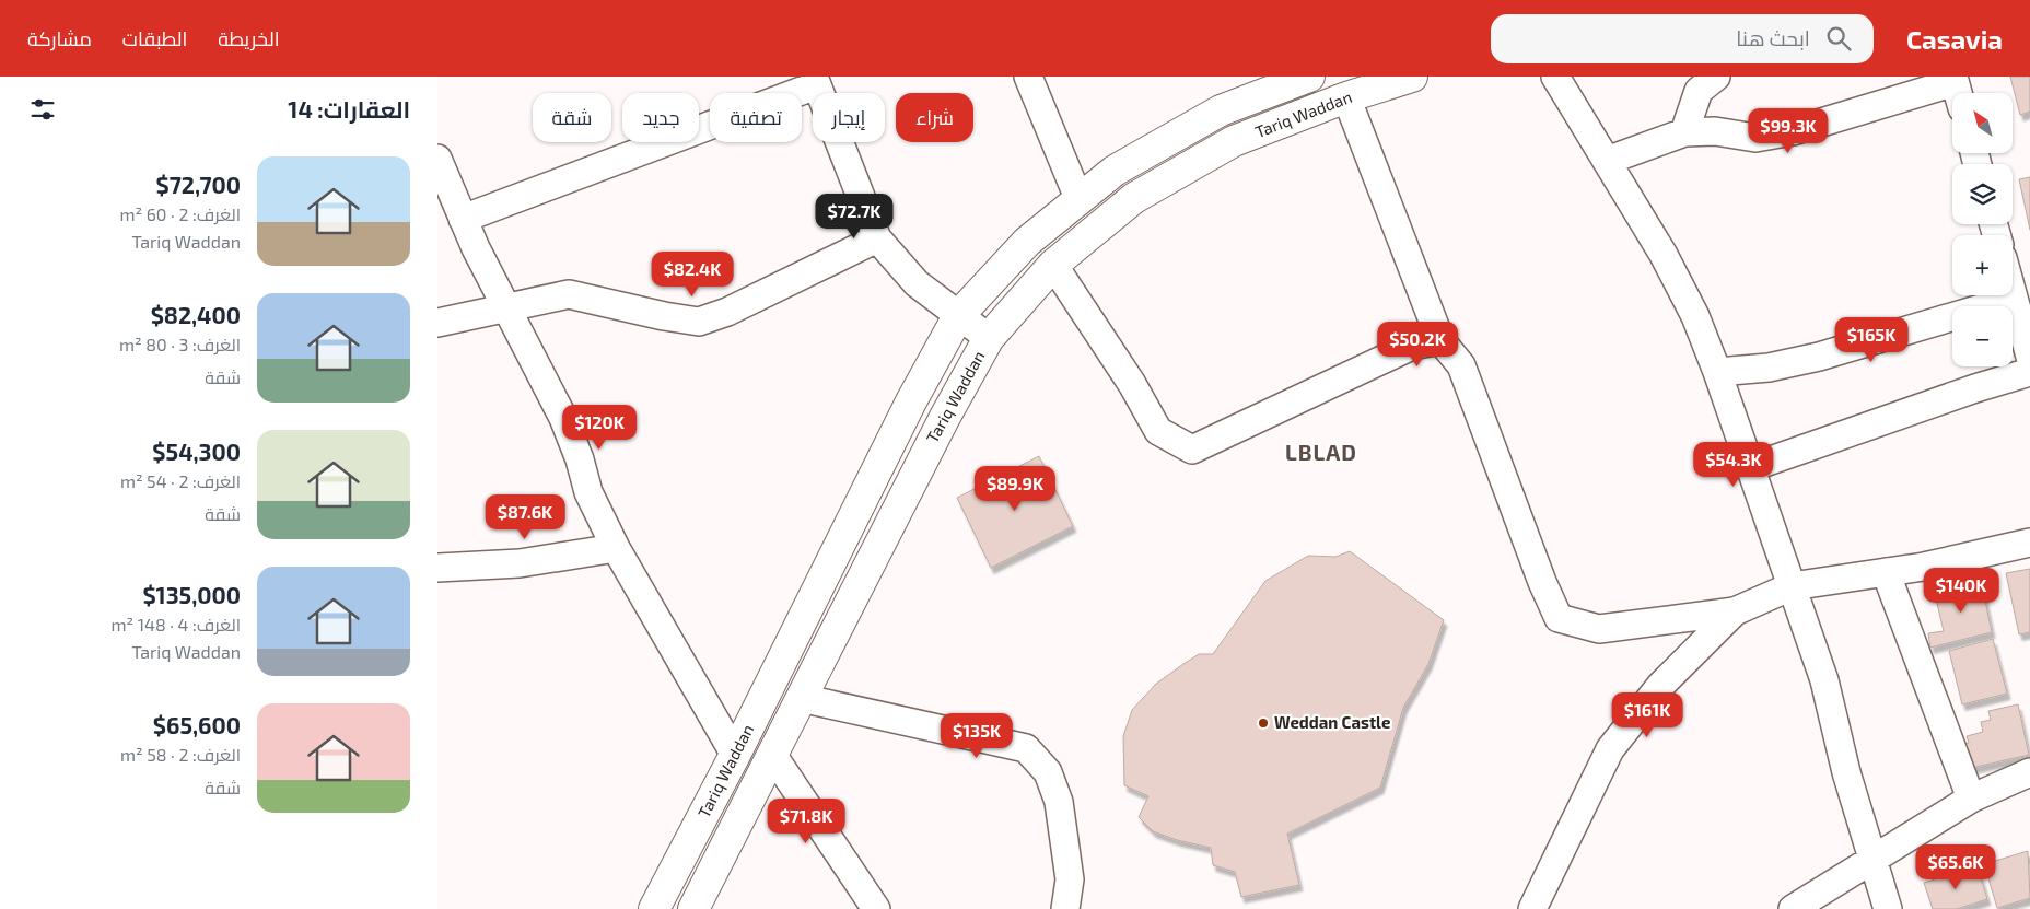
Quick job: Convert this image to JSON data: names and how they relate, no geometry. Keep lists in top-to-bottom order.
{
  "streets": {
    "main road": ["Tariq Waddan"]
  },
  "districts": ["LBLAD"],
  "places": ["Weddan Castle"],
  "north": "top left",
  "page": {
    "header": "Casavia",
    "search": "ابحث هنا",
    "nav": ["الخريطة", "الطبقات", "مشاركة"],
    "heading": "العقارات: 14",
    "map_buttons": ["+", "−"],
    "chip": [
      "شراء",
      "إيجار",
      "تصفية",
      "جديد",
      "شقة"
    ],
    "price": [
      "$99.3K",
      "$72.7K",
      "$82.4K",
      "$165K",
      "$50.2K",
      "$120K",
      "$54.3K",
      "$89.9K",
      "$87.6K",
      "$140K",
      "$161K",
      "$135K",
      "$71.8K",
      "$65.6K"
    ],
    "list": [
      {
        "name": "$72,700",
        "note": "الغرف: 2 · 60 m² · Tariq Waddan"
      },
      {
        "name": "$82,400",
        "note": "الغرف: 3 · 80 m² · شقة"
      },
      {
        "name": "$54,300",
        "note": "الغرف: 2 · 54 m² · شقة"
      },
      {
        "name": "$135,000",
        "note": "الغرف: 4 · 148 m² · Tariq Waddan"
      },
      {
        "name": "$65,600",
        "note": "الغرف: 2 · 58 m² · شقة"
      }
    ]
  }
}
